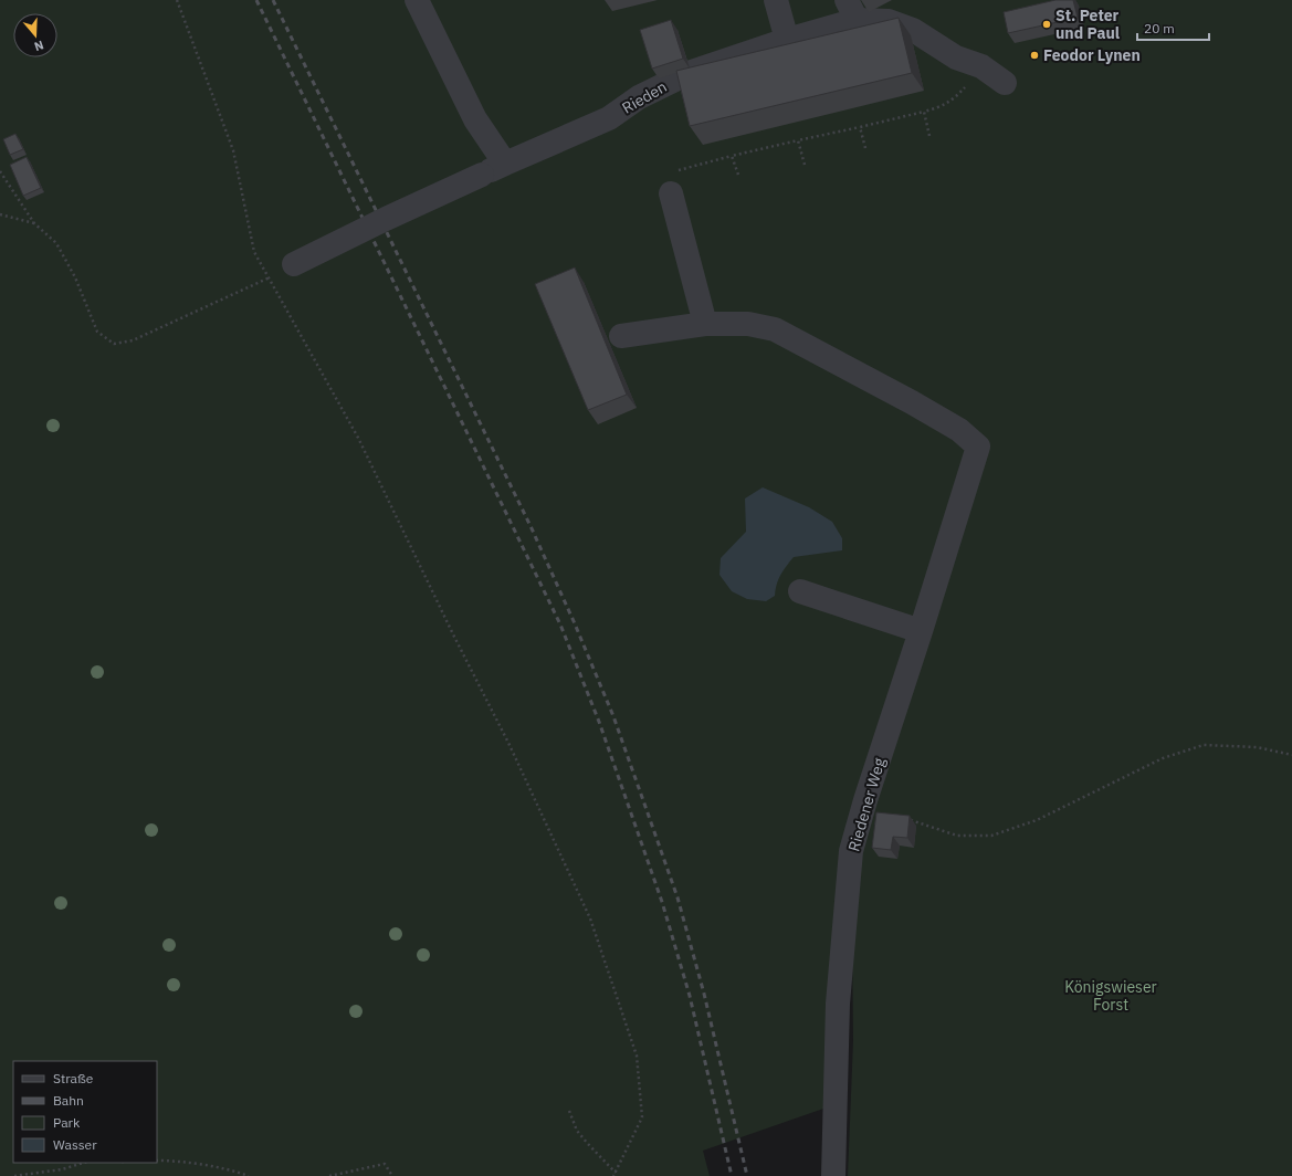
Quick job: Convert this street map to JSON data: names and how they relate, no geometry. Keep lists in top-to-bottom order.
{
  "streets": {
    "street": ["Rieden", "Riedener Weg"]
  },
  "parks": ["Königswieser Forst"],
  "places": ["St. Peter und Paul", "Feodor Lynen"],
  "legend": [
    "Straße",
    "Bahn",
    "Park",
    "Wasser"
  ],
  "scale_bar": "20 m",
  "north": "bottom"
}
